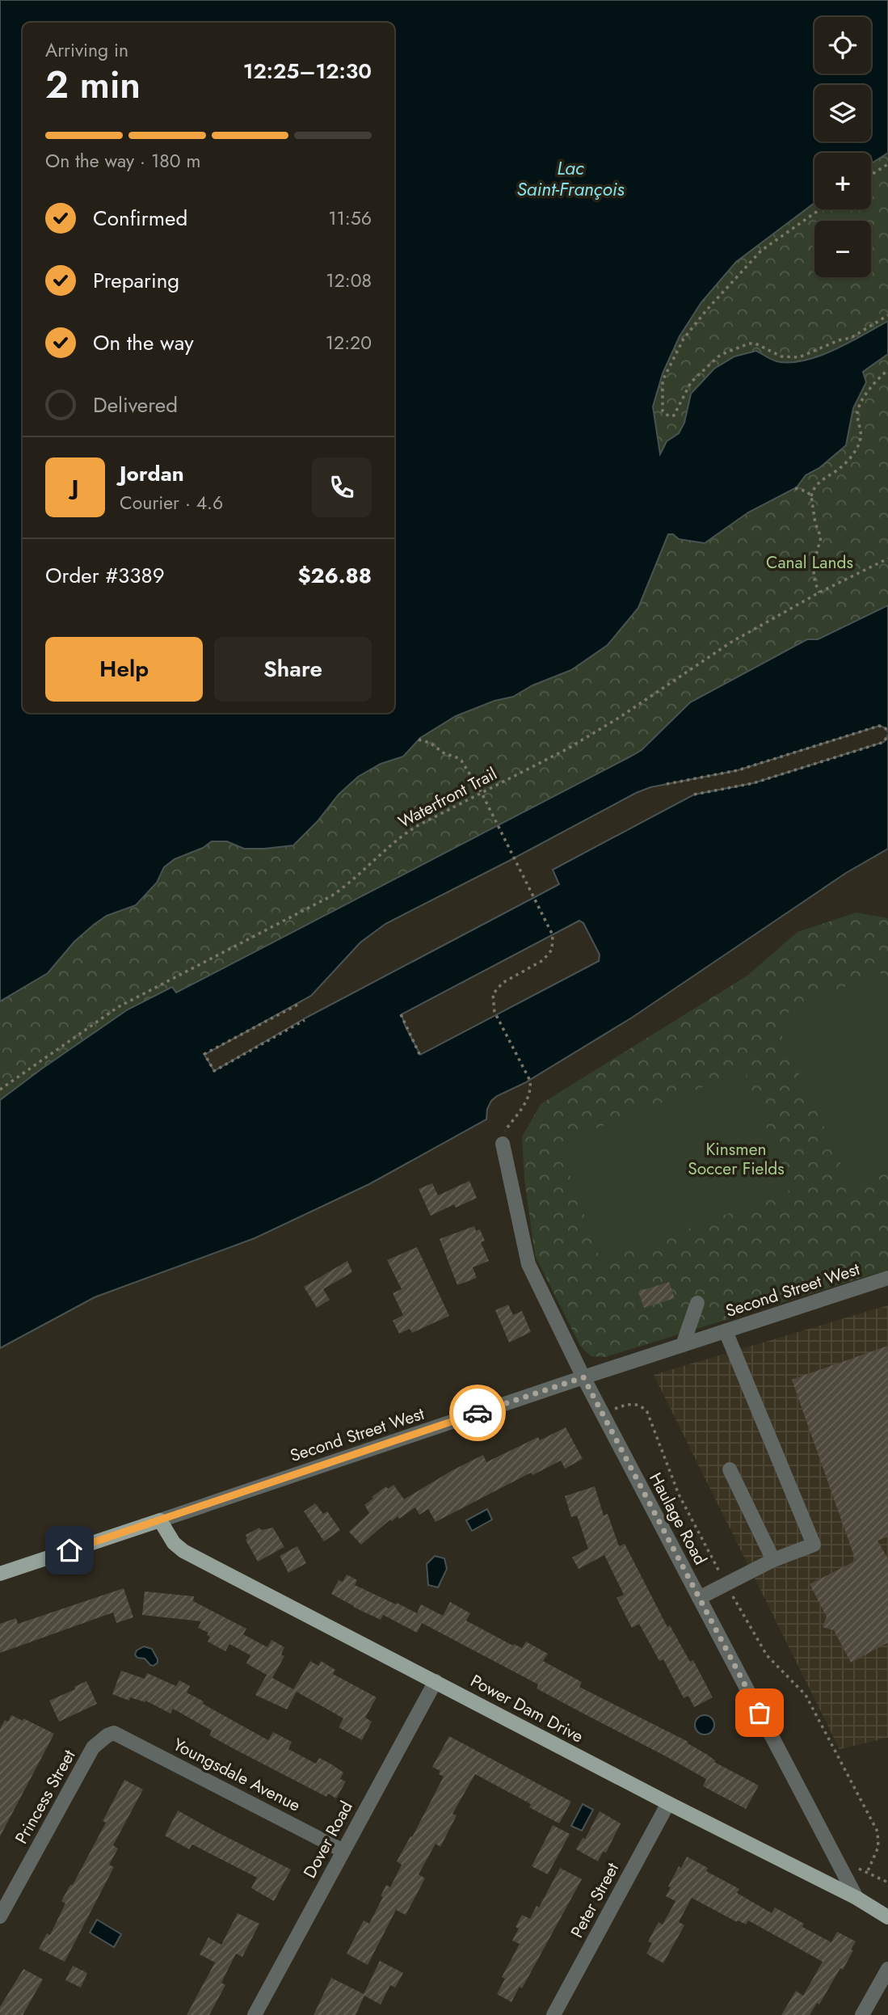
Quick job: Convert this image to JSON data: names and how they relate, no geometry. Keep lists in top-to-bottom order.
{
  "streets": {
    "main road": ["Second Street West", "Power Dam Drive"],
    "street": [
      "Haulage Road",
      "Youngsdale Avenue",
      "Princess Street",
      "Dover Road",
      "Peter Street"
    ],
    "path": ["Waterfront Trail"]
  },
  "crossings": [
    ["Second Street West", "Haulage Road"],
    ["Second Street West", "Power Dam Drive"],
    ["Haulage Road", "Power Dam Drive"],
    ["Power Dam Drive", "Dover Road"],
    ["Power Dam Drive", "Peter Street"],
    ["Youngsdale Avenue", "Princess Street"],
    ["Youngsdale Avenue", "Dover Road"]
  ],
  "water": ["Lac Saint-François"],
  "parks": ["Canal Lands", "Kinsmen Soccer Fields"],
  "page": {
    "map_buttons": ["+", "−"],
    "heading": ["2 min", "Arriving in", "12:25–12:30"],
    "panel": [
      "Jordan",
      "Courier · 4.6",
      "Order #3389",
      "$26.88"
    ],
    "bar": "On the way · 180 m",
    "list": [
      ["Confirmed", "11:56"],
      ["Preparing", "12:08"],
      ["On the way", "12:20"],
      "Delivered"
    ],
    "round": "J",
    "buttons": ["Help", "Share"]
  }
}
